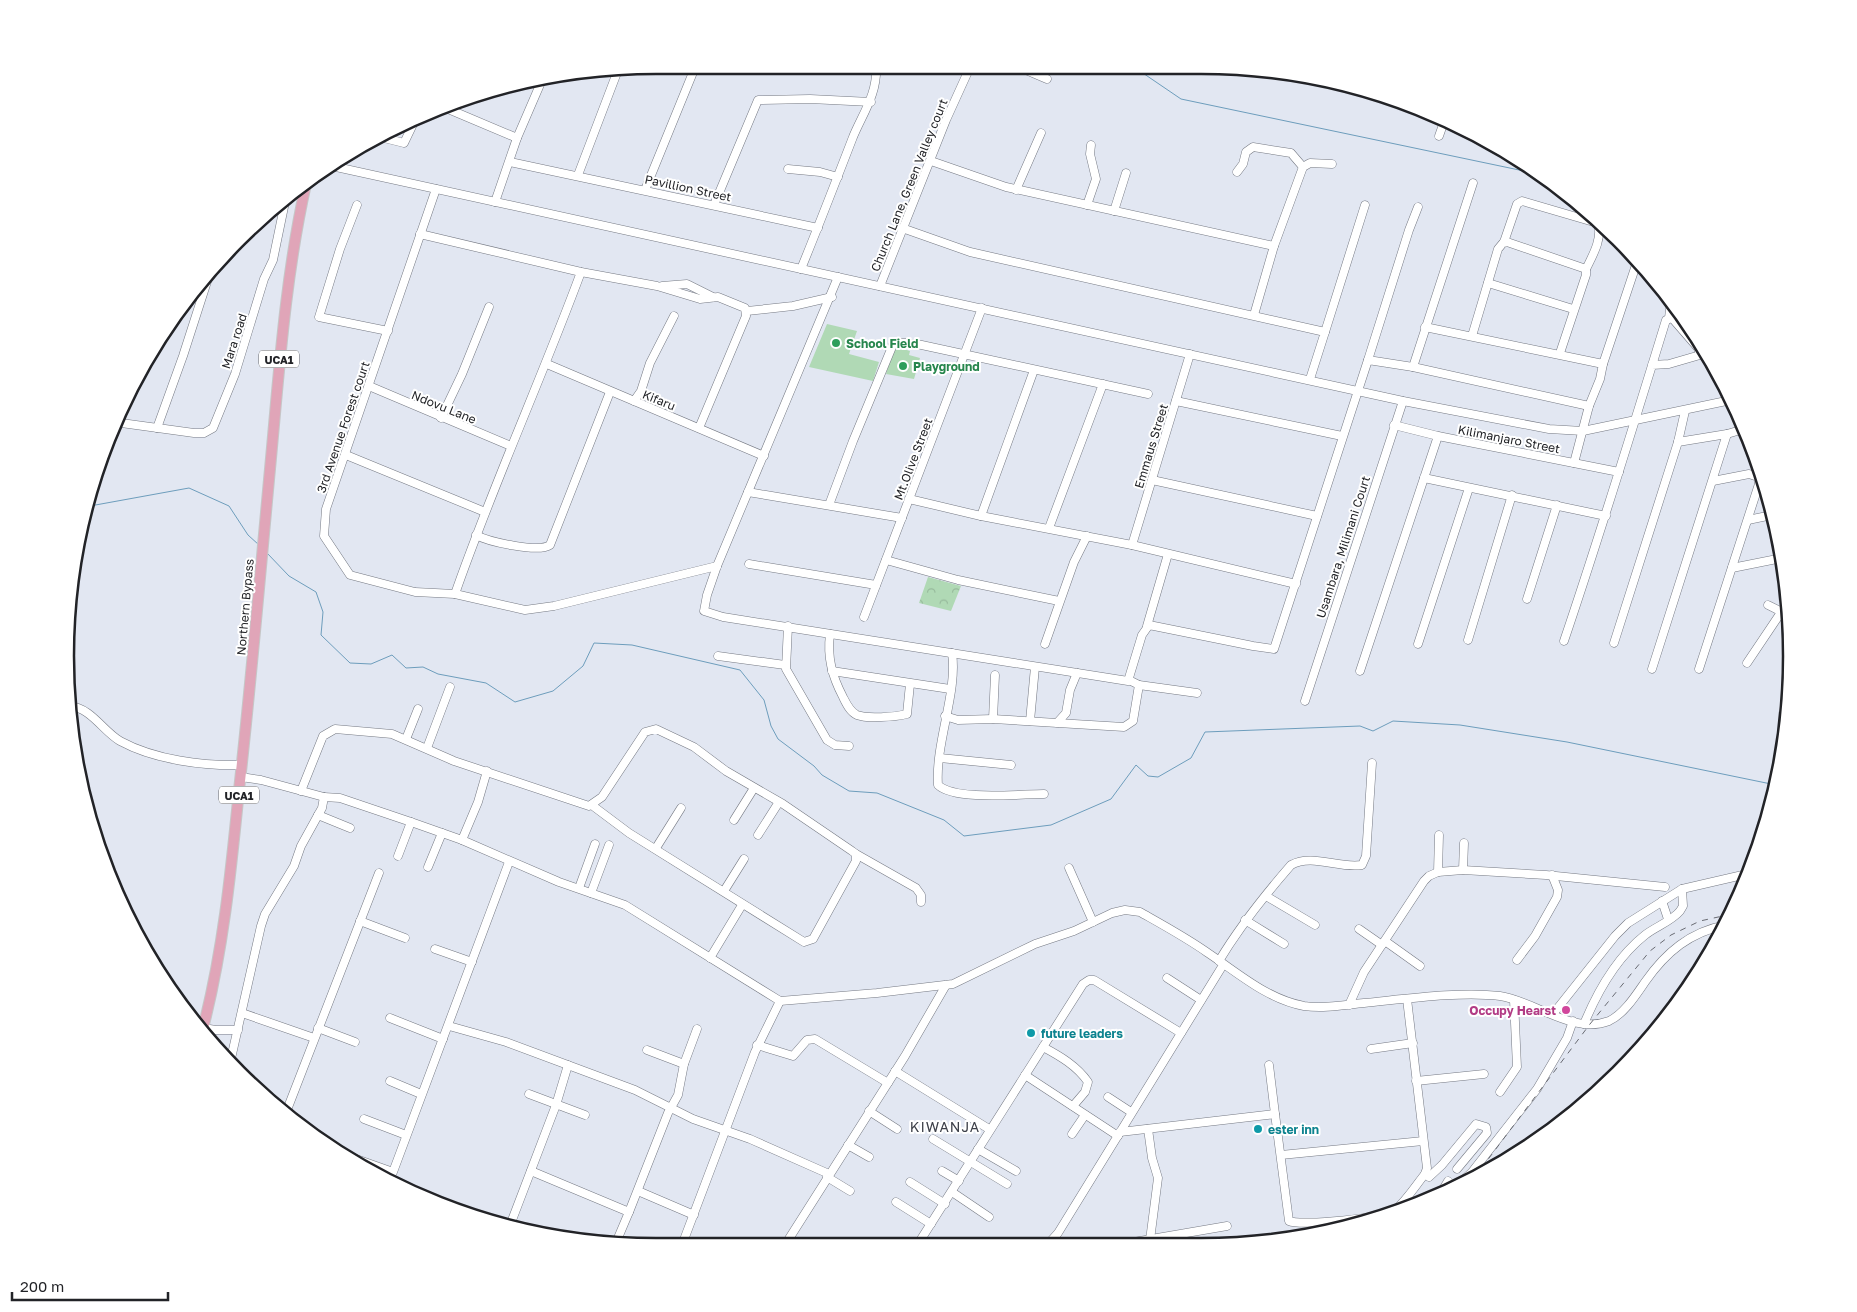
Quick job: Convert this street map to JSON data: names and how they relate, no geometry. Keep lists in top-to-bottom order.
{
  "streets": {
    "main road": ["UCA1", "Northern Bypass"],
    "street": [
      "Church Lane, Green Valley court",
      "Pavillion Street",
      "Mara road",
      "Kifaru",
      "Ndovu Lane",
      "3rd Avenue Forest court",
      "Kilimanjaro Street",
      "Emmaus Street",
      "Mt.Olive Street",
      "Usambara, Milimani Court"
    ]
  },
  "crossings": [
    ["Ndovu Lane", "3rd Avenue Forest court"],
    ["Kilimanjaro Street", "Usambara, Milimani Court"]
  ],
  "districts": ["KIWANJA"],
  "places": [
    "School Field",
    "Playground",
    "Occupy Hearst",
    "future leaders",
    "ester inn"
  ],
  "scale_bar": "200 m"
}
